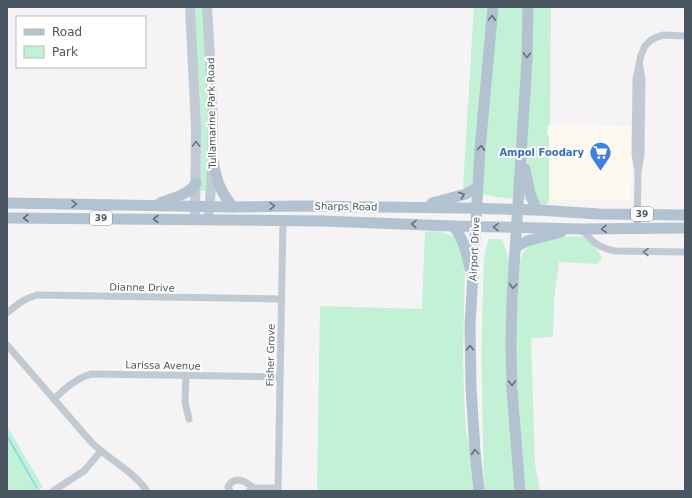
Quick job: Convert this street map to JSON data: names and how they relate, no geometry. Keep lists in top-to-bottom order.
{
  "streets": {
    "main road": ["Sharps Road", "39", "Airport Drive"],
    "street": [
      "Tullamarine Park Road",
      "Dianne Drive",
      "Fisher Grove",
      "Larissa Avenue"
    ]
  },
  "crossings": [
    ["Tullamarine Park Road", "Sharps Road"],
    ["Sharps Road", "Airport Drive"],
    ["Sharps Road", "Fisher Grove"],
    ["Dianne Drive", "Fisher Grove"],
    ["Fisher Grove", "Larissa Avenue"]
  ],
  "places": {
    "supermarket": ["Ampol Foodary"]
  },
  "legend": ["Road", "Park"]
}
